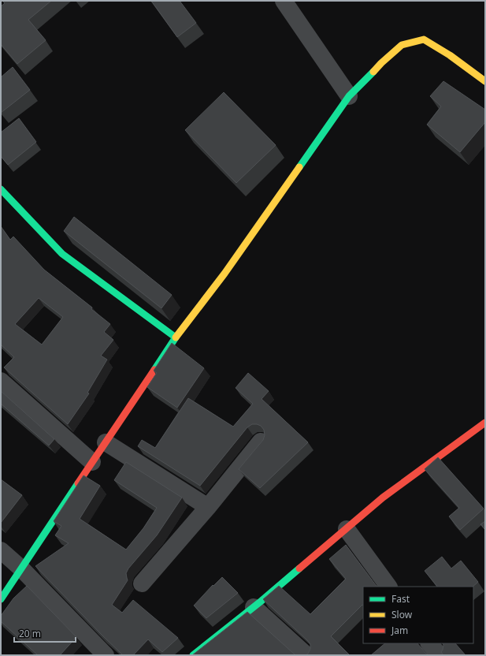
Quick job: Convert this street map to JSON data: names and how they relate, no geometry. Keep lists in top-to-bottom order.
{
  "legend": ["Fast", "Slow", "Jam"],
  "scale_bar": "20 m"
}
